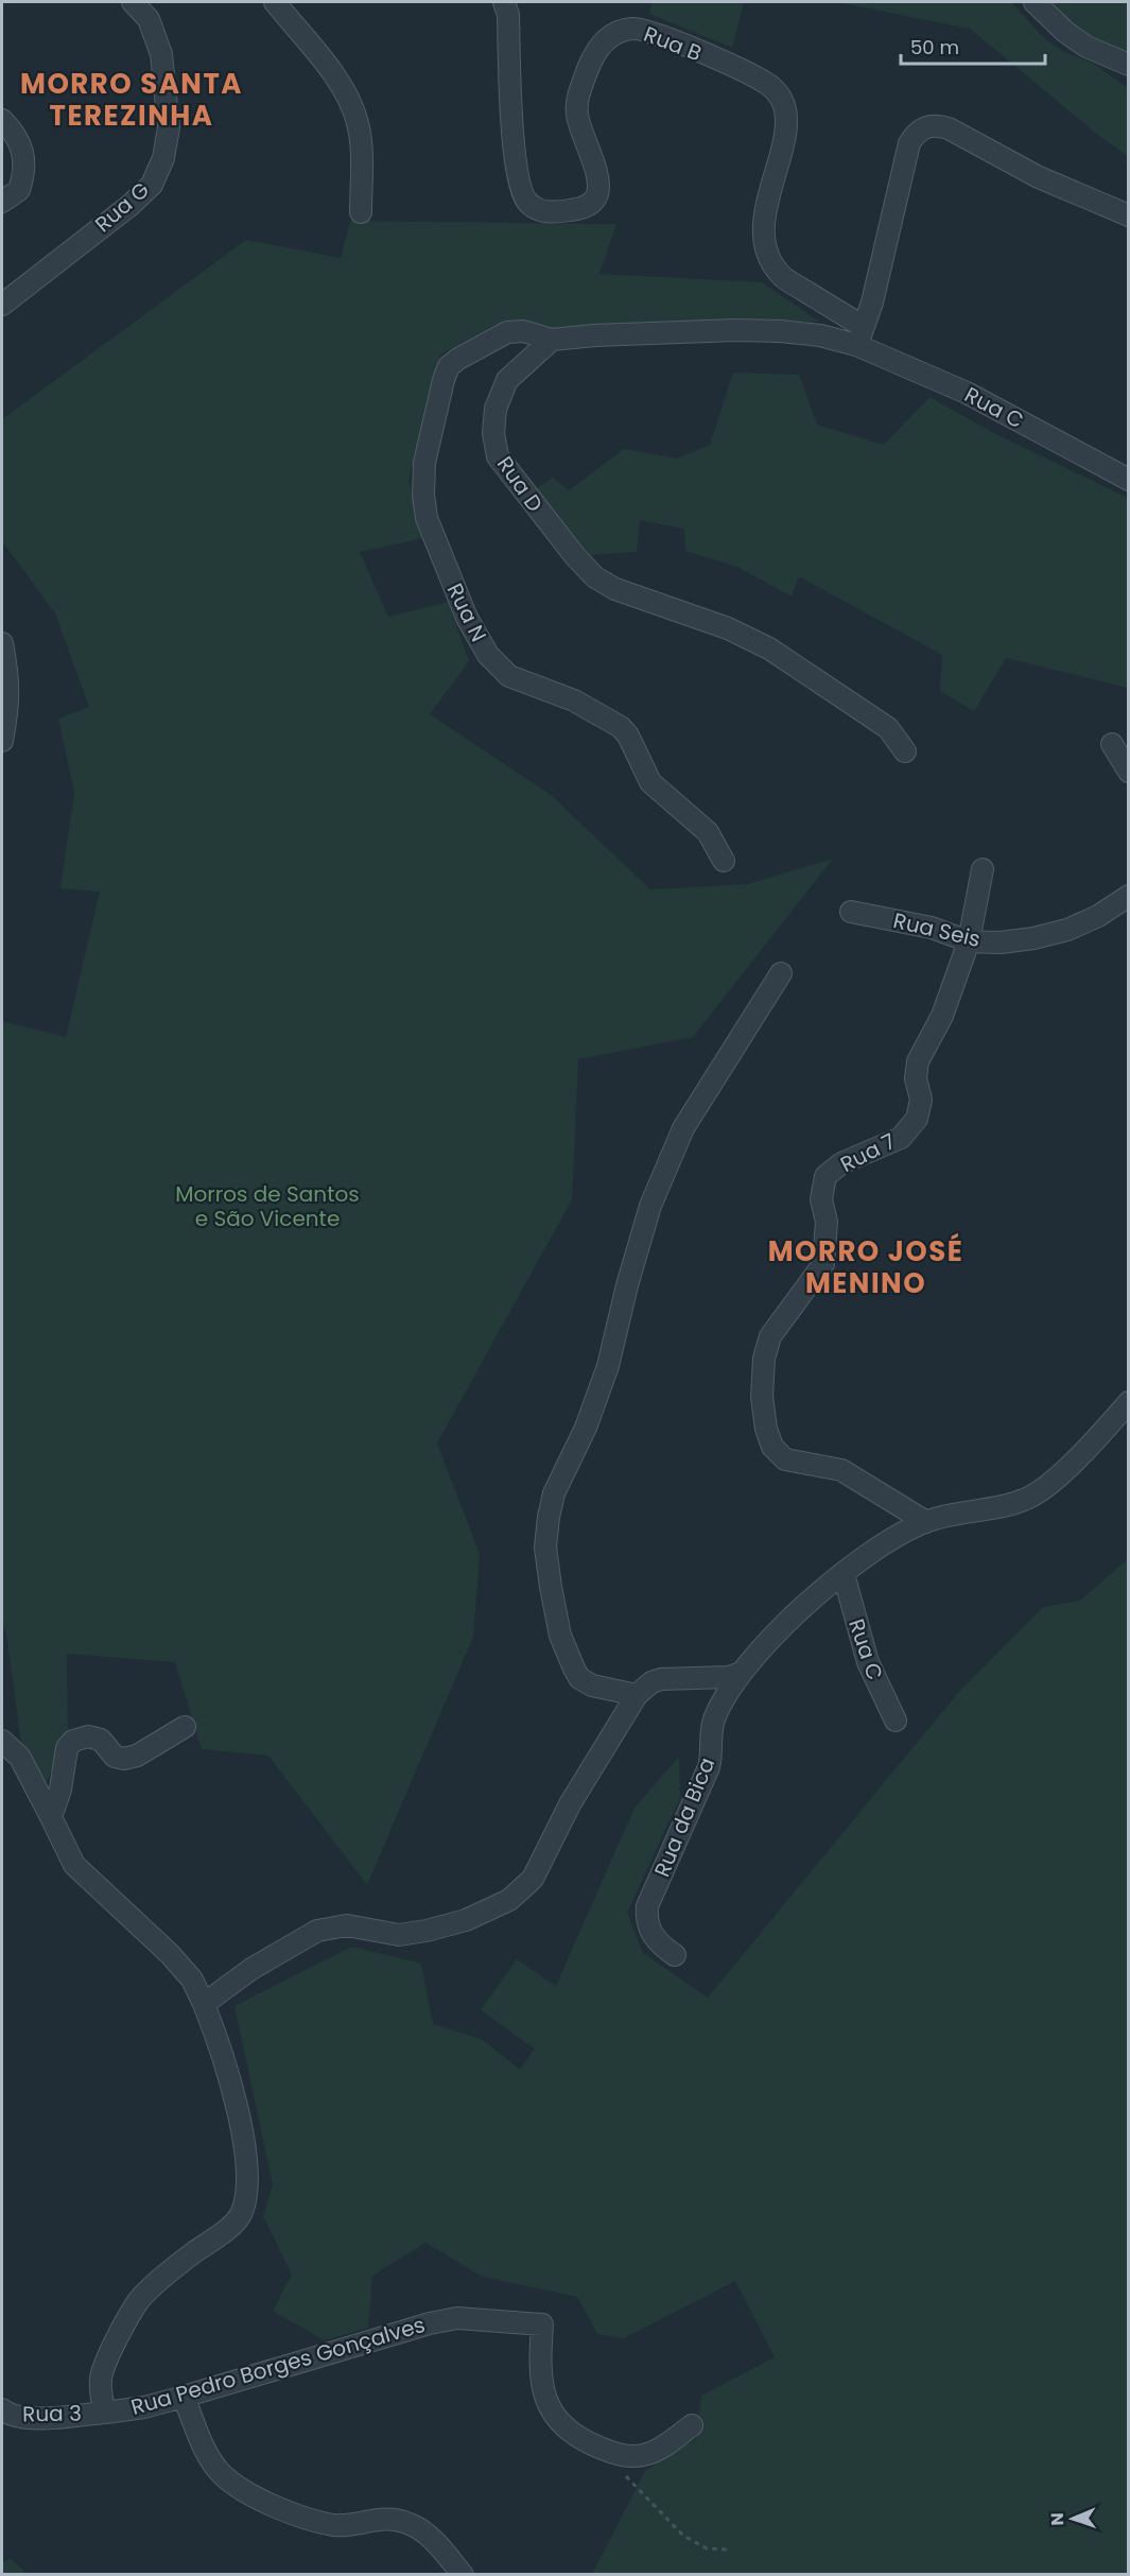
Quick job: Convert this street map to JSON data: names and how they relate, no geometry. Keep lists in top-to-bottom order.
{
  "streets": {
    "street": [
      "Rua B",
      "Rua G",
      "Rua C",
      "Rua D",
      "Rua N",
      "Rua Seis",
      "Rua 7",
      "Rua da Bica",
      "Rua Pedro Borges Gonçalves",
      "Rua 3"
    ]
  },
  "crossings": [
    ["Rua B", "Rua C"],
    ["Rua C", "Rua da Bica"],
    ["Rua D", "Rua N"],
    ["Rua Seis", "Rua 7"],
    ["Rua 7", "Rua da Bica"],
    ["Rua Pedro Borges Gonçalves", "Rua 3"]
  ],
  "districts": ["MORRO SANTA TEREZINHA", "MORRO JOSÉ MENINO"],
  "parks": ["Morros de Santos e São Vicente"],
  "scale_bar": "50 m",
  "north": "left"
}
